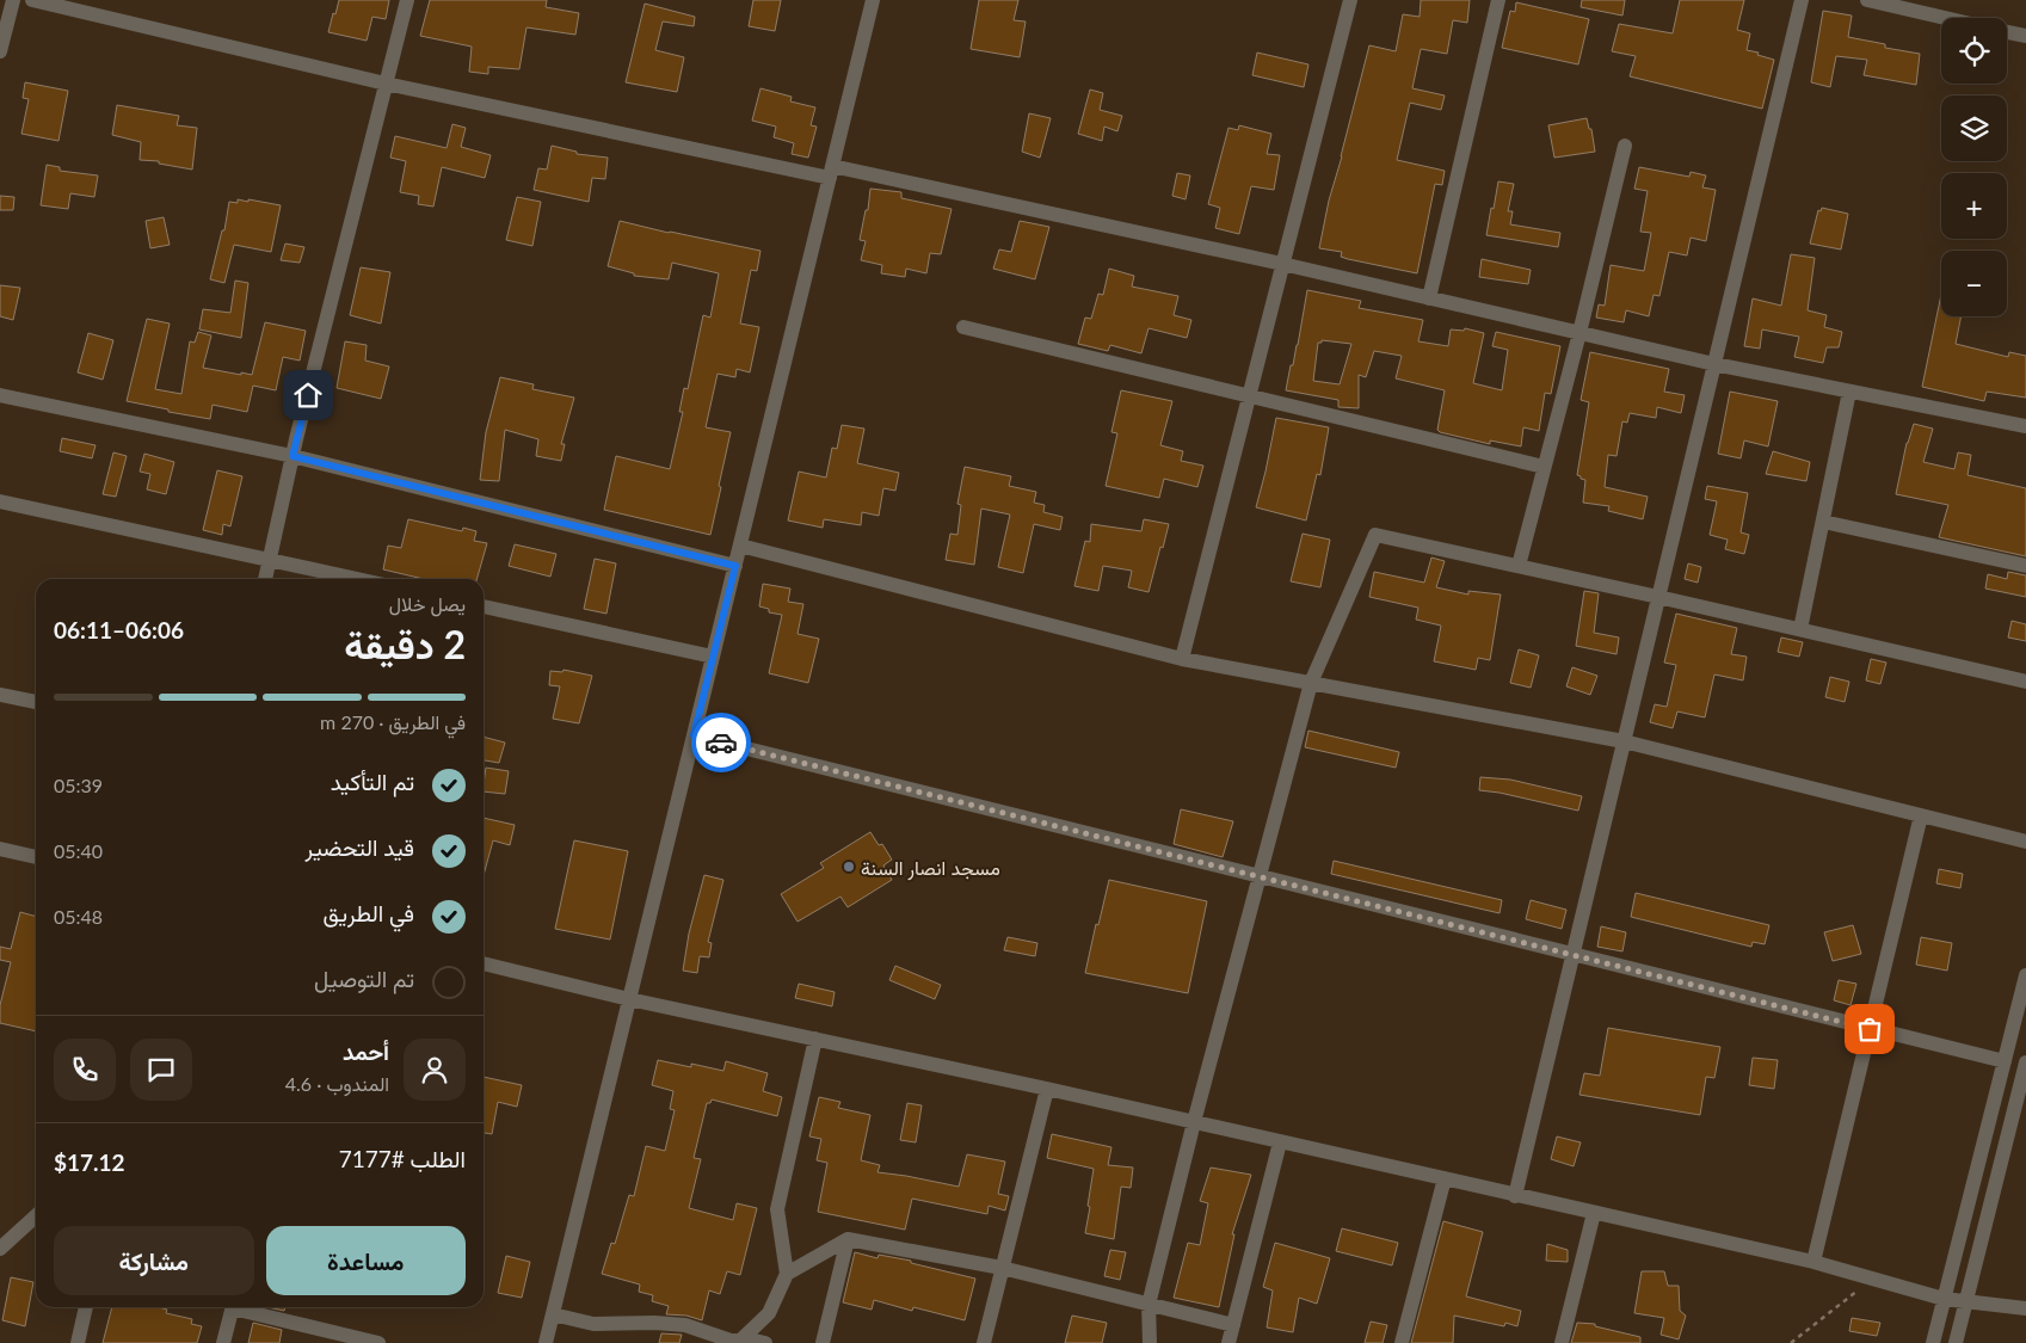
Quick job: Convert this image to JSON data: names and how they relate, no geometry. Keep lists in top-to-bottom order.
{
  "places": ["مسجد انصار السنة"],
  "page": {
    "map_buttons": ["+", "−"],
    "heading": ["2 دقيقة", "يصل خلال", "06:06–06:11"],
    "panel": [
      "أحمد",
      "المندوب · 4.6",
      "الطلب #7177",
      "$17.12"
    ],
    "bar": "في الطريق · 270 m",
    "list": [
      ["تم التأكيد", "05:39"],
      ["قيد التحضير", "05:40"],
      ["في الطريق", "05:48"],
      "تم التوصيل"
    ],
    "buttons": ["مساعدة", "مشاركة"]
  }
}
